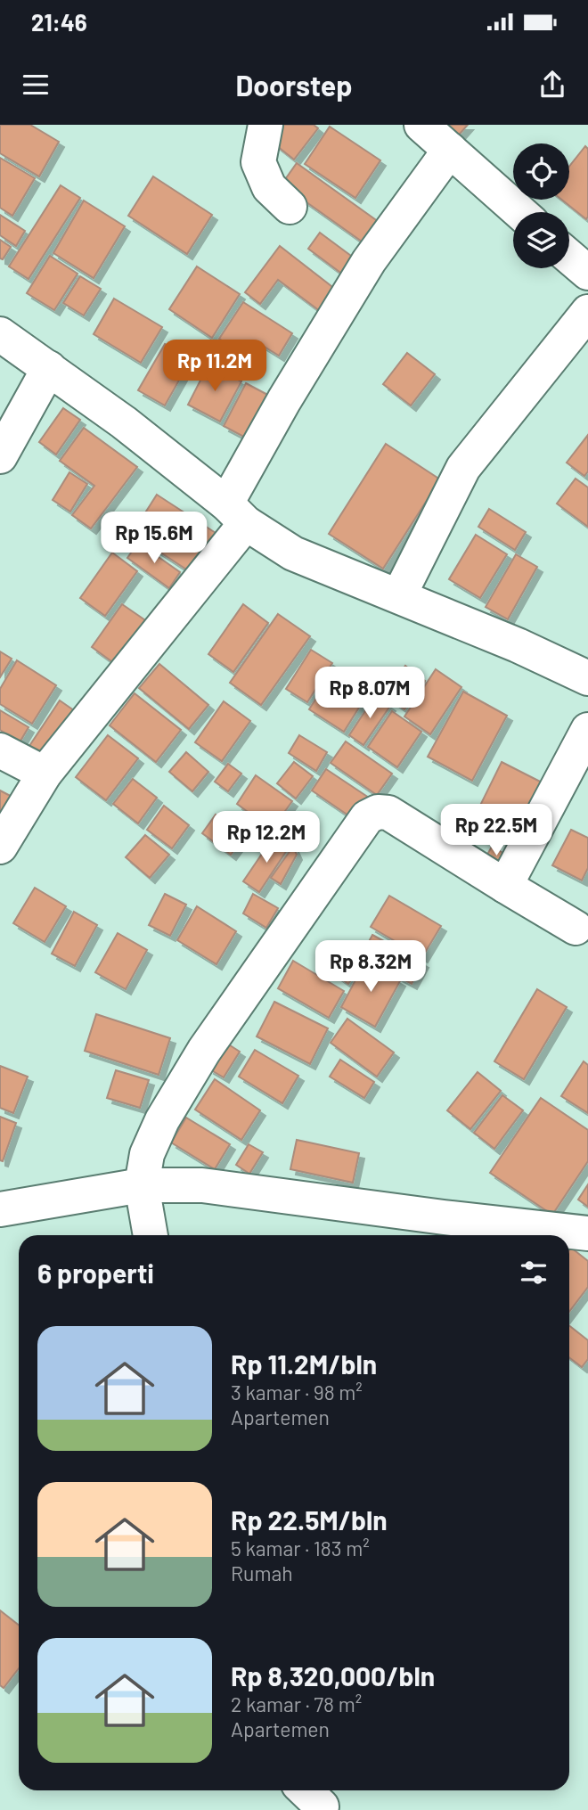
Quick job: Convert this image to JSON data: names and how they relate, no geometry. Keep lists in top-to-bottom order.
{
  "page": {
    "status": "21:46",
    "header": "Doorstep",
    "price": [
      "Rp 11.2M",
      "Rp 15.6M",
      "Rp 8.07M",
      "Rp 22.5M",
      "Rp 12.2M",
      "Rp 8.32M"
    ],
    "heading": "6 properti",
    "list": [
      {
        "name": "Rp 11.2M/bln",
        "note": "3 kamar · 98 m² · Apartemen"
      },
      {
        "name": "Rp 22.5M/bln",
        "note": "5 kamar · 183 m² · Rumah"
      },
      {
        "name": "Rp 8,320,000/bln",
        "note": "2 kamar · 78 m² · Apartemen"
      }
    ]
  }
}
